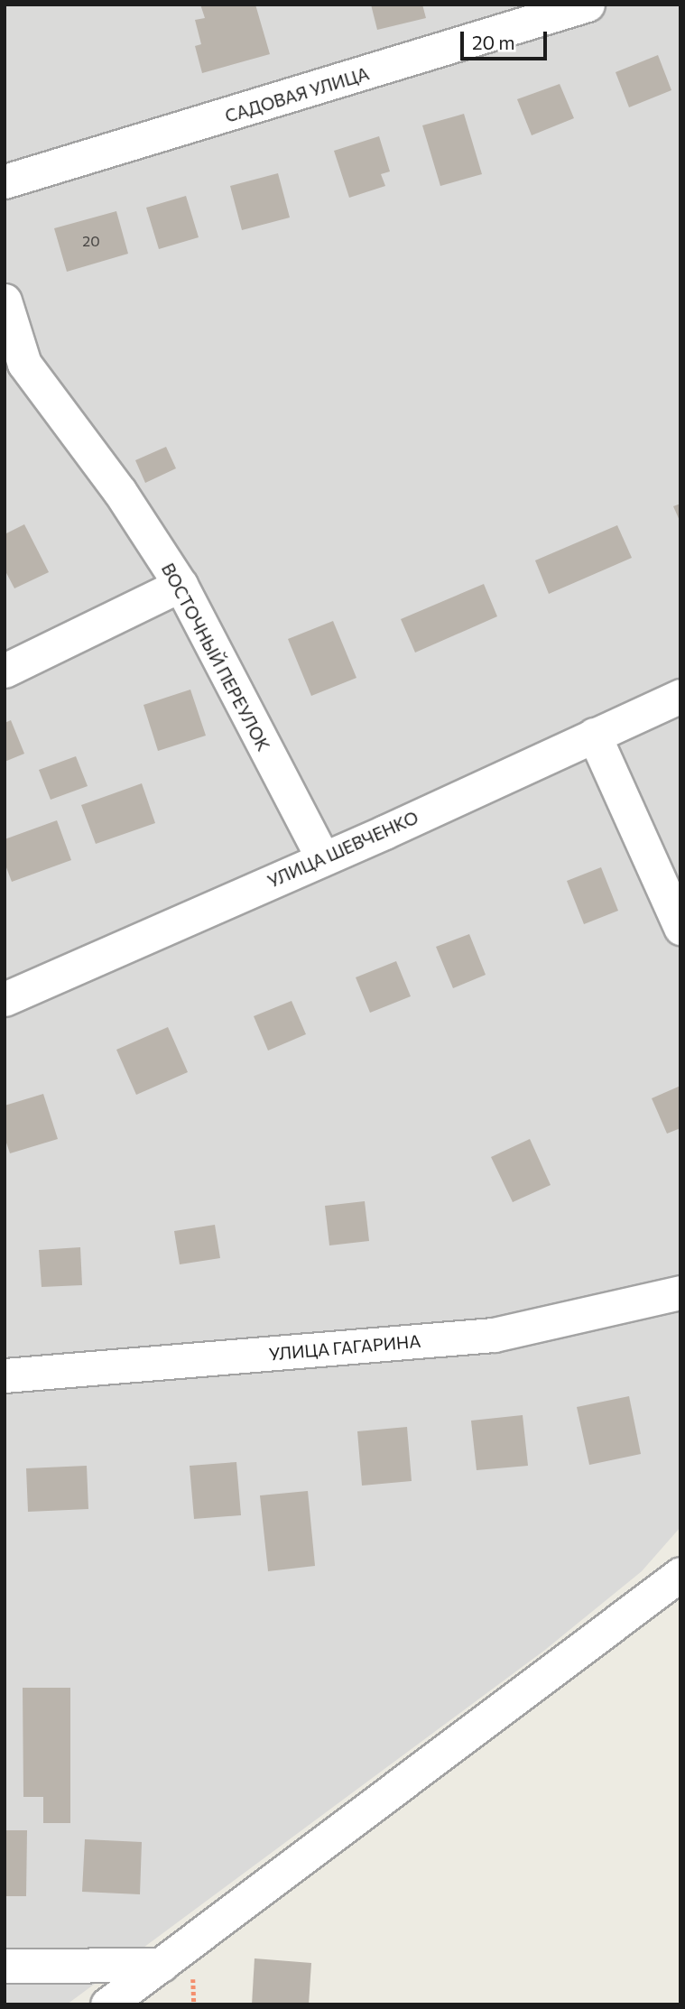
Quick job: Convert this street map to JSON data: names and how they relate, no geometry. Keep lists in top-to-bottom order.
{
  "streets": {
    "street": [
      "САДОВАЯ УЛИЦА",
      "ВОСТОЧНЫЙ ПЕРЕУЛОК",
      "УЛИЦА ШЕВЧЕНКО",
      "УЛИЦА ГАГАРИНА"
    ]
  },
  "crossings": [
    ["ВОСТОЧНЫЙ ПЕРЕУЛОК", "УЛИЦА ШЕВЧЕНКО"]
  ],
  "house_numbers": ["20"],
  "scale_bar": "20 m"
}
